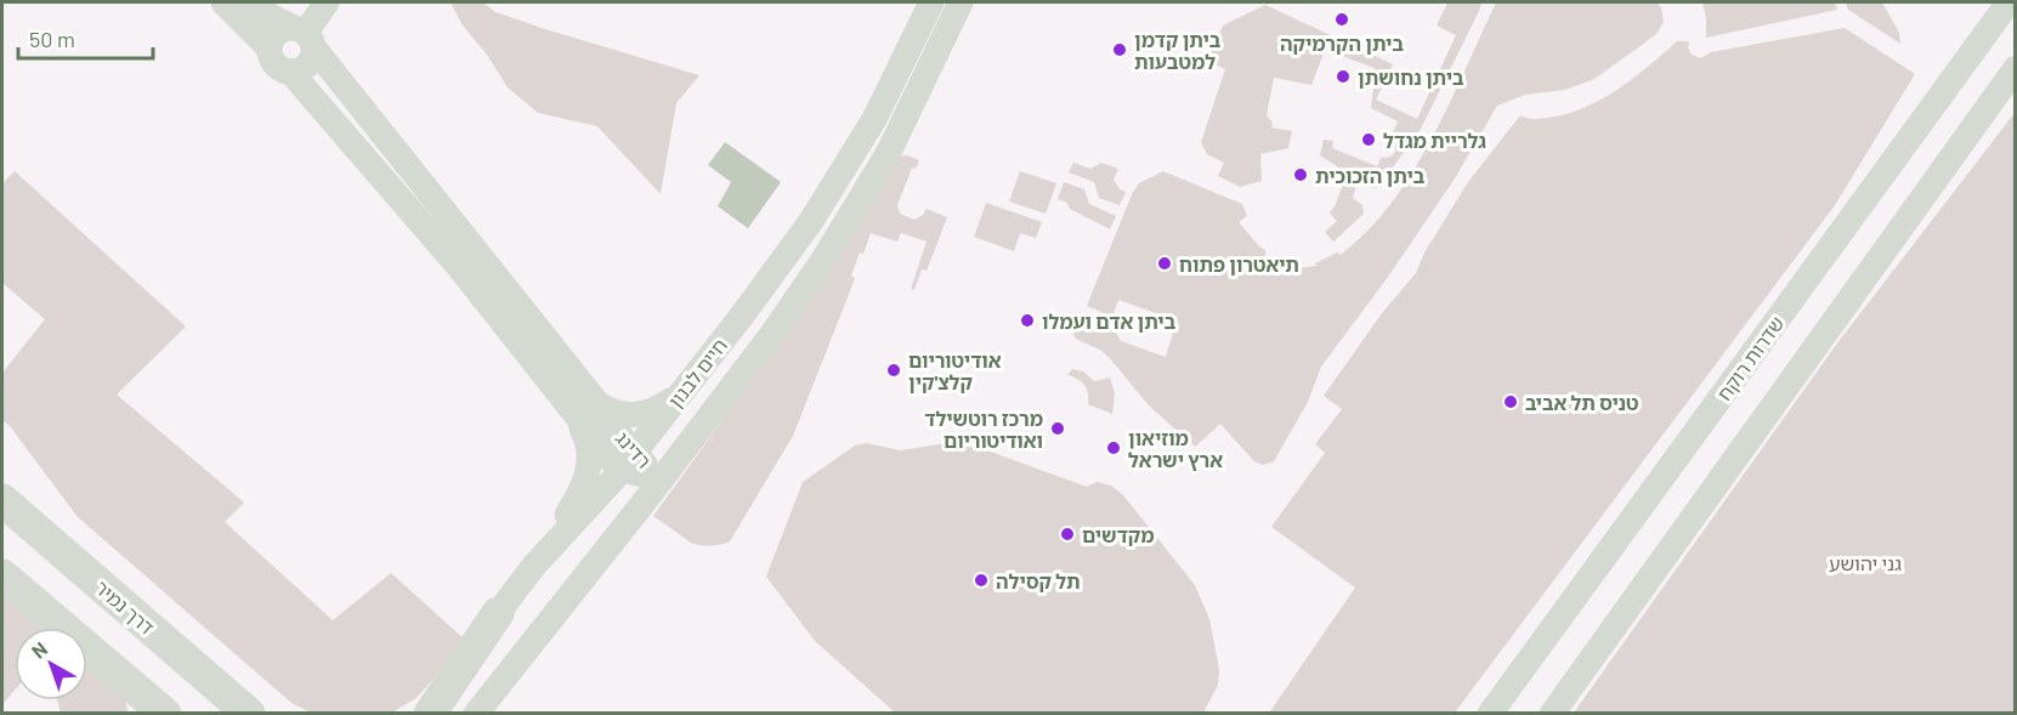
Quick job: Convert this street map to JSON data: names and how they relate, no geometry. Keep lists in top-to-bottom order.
{
  "streets": {
    "highway": ["דרך נמיר"],
    "main road": ["שדרות רוקח", "חיים לבנון", "רדינג"]
  },
  "crossings": [
    ["חיים לבנון", "רדינג"]
  ],
  "parks": ["גני יהושע"],
  "places": [
    "ביתן הקרמיקה",
    "ביתן קדמן למטבעות",
    "ביתן נחושתן",
    "גלריית מגדל",
    "ביתן הזכוכית",
    "תיאטרון פתוח",
    "ביתן אדם ועמלו",
    "אודיטוריום קלצ'קין",
    "טניס תל אביב",
    "מרכז רוטשילד ואודיטוריום",
    "מוזיאון ארץ ישראל",
    "מקדשים",
    "תל קסילה"
  ],
  "scale_bar": "50 m",
  "north": "top left"
}
